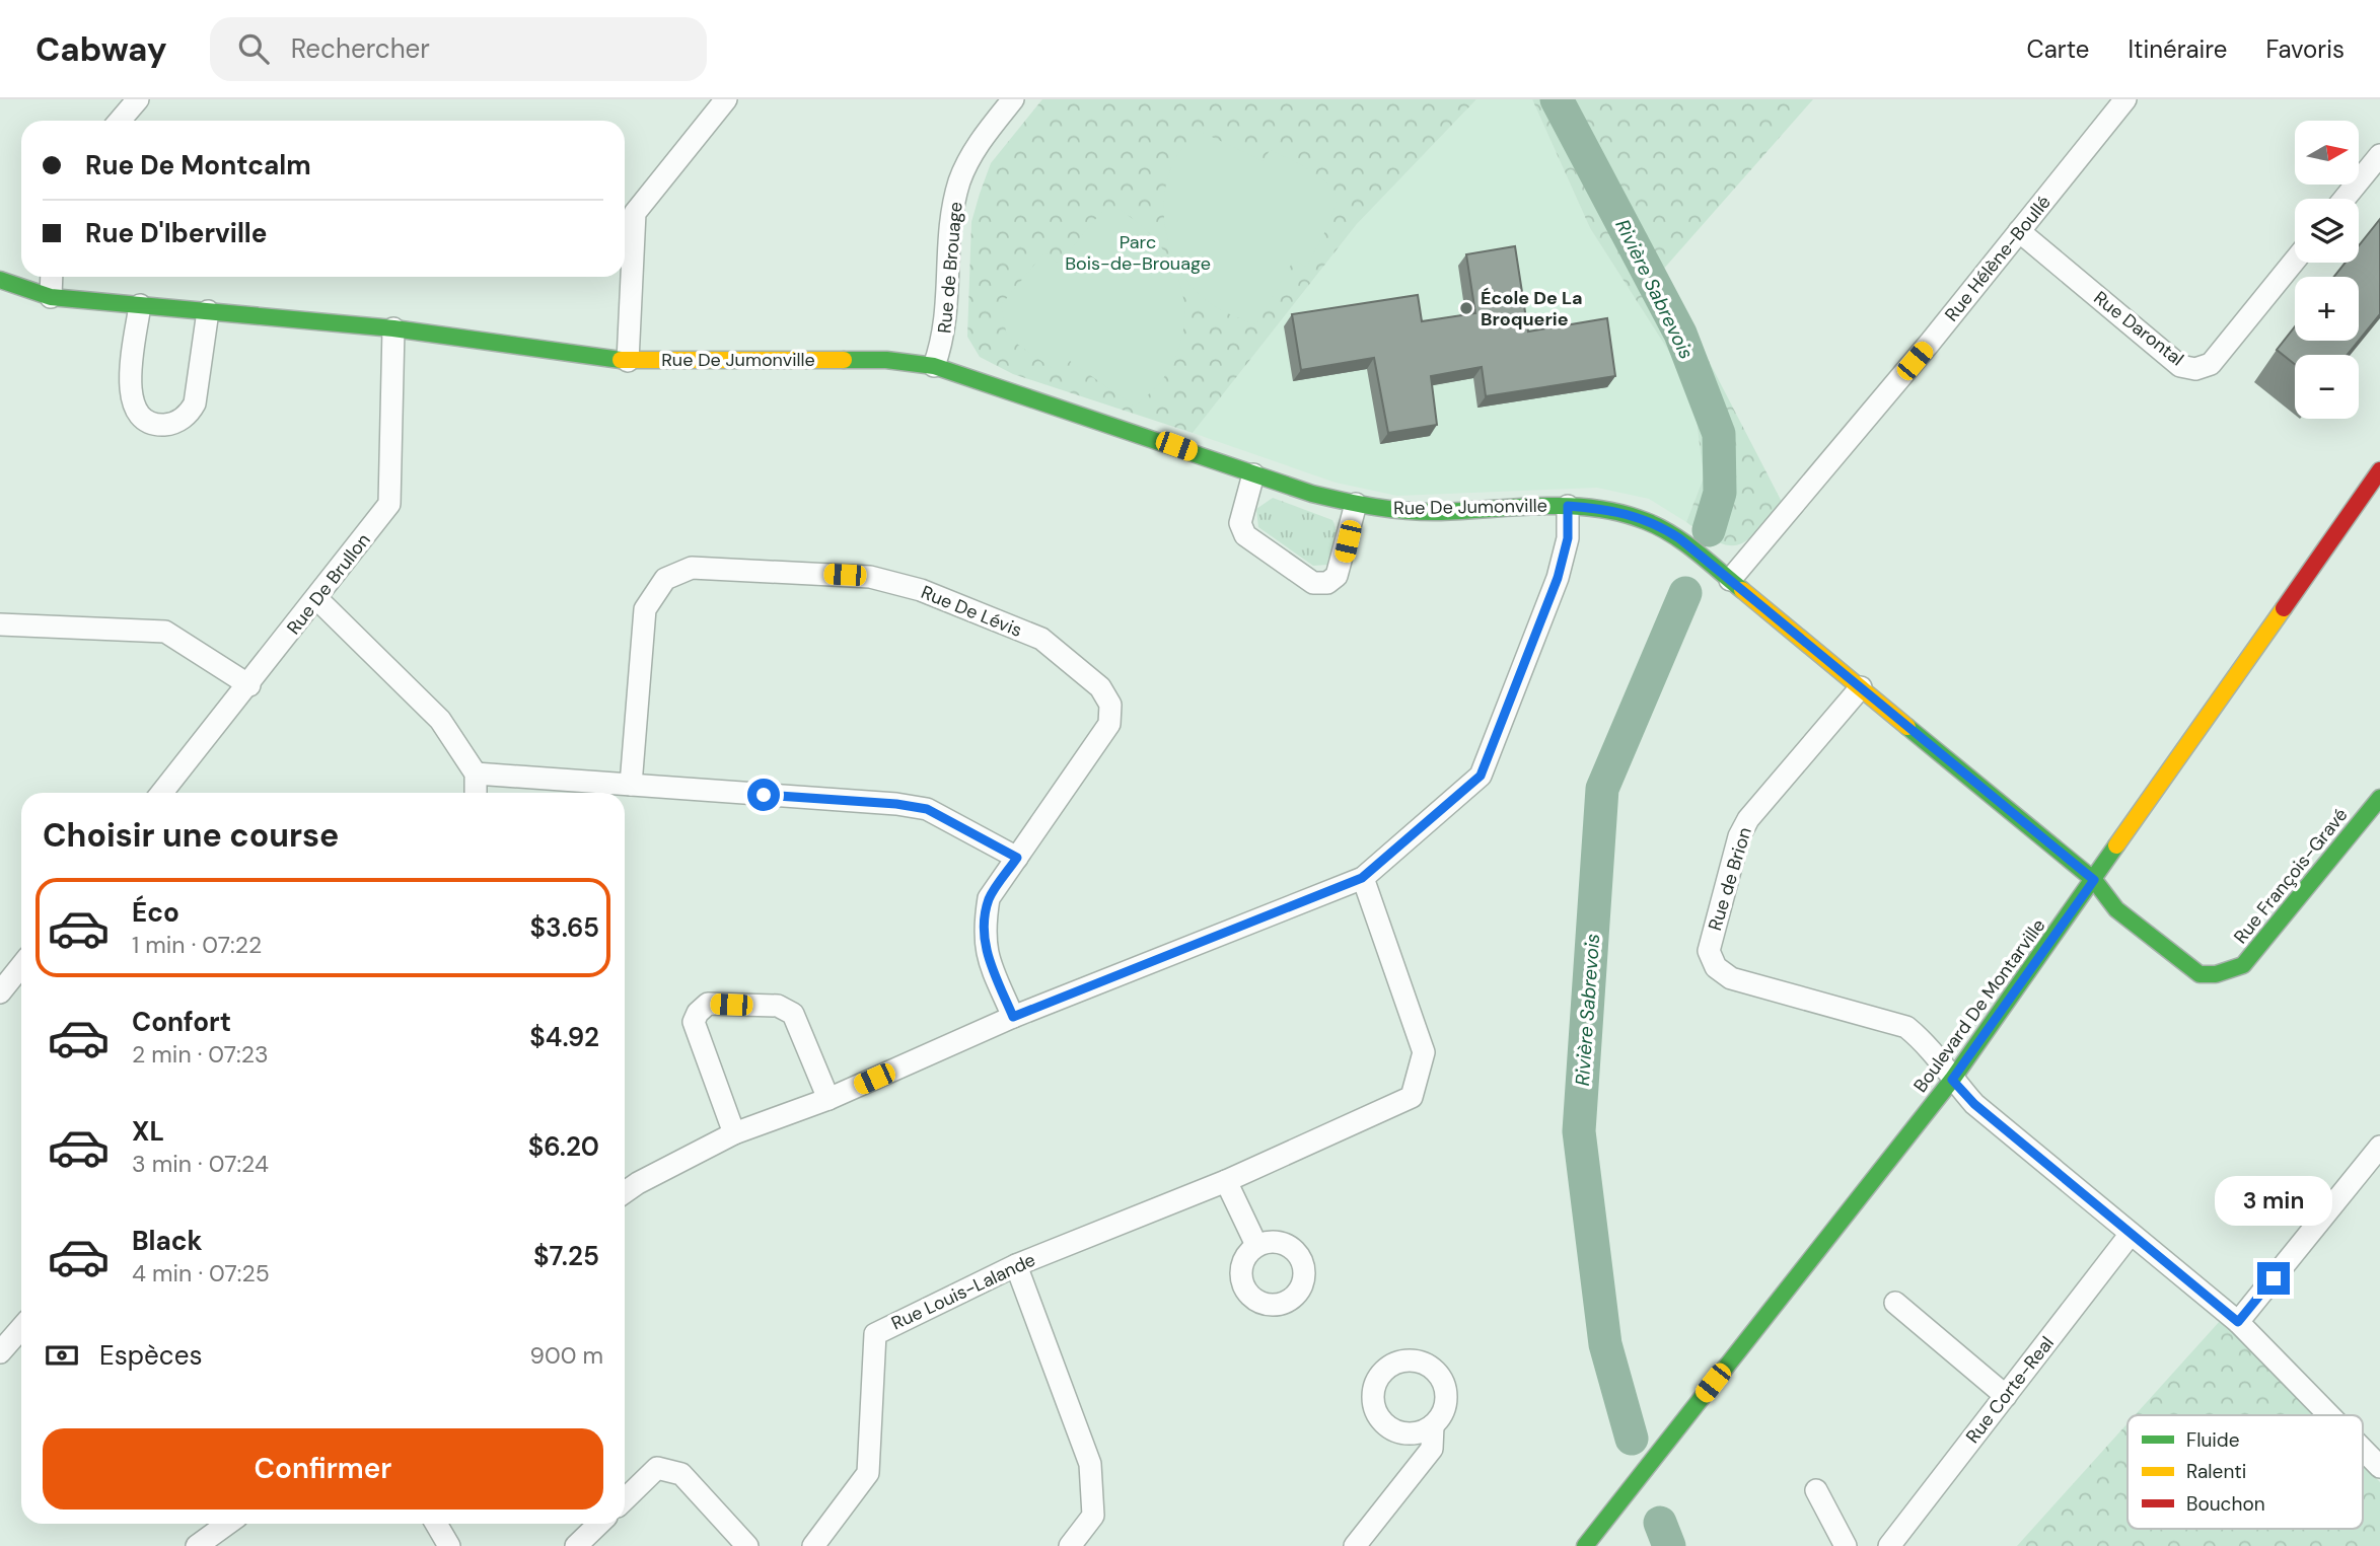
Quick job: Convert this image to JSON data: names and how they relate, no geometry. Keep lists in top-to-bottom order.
{
  "streets": {
    "street": [
      "Rue Hélène-Boullé",
      "Rue de Brouage",
      "Rue Darontal",
      "Rue De Jumonville",
      "Rue De Brullon",
      "Rue De Lévis",
      "Rue François-Gravé",
      "Rue de Brion",
      "Boulevard De Montarville",
      "Rue Louis-Lalande",
      "Rue Corte-Real"
    ]
  },
  "crossings": [
    ["Rue Hélène-Boullé", "Rue Darontal"],
    ["Rue Hélène-Boullé", "Rue De Jumonville"],
    ["Rue de Brouage", "Rue De Jumonville"],
    ["Rue De Jumonville", "Rue De Brullon"],
    ["Rue De Jumonville", "Rue François-Gravé"],
    ["Rue De Jumonville", "Rue de Brion"],
    ["Rue De Jumonville", "Boulevard De Montarville"],
    ["Rue François-Gravé", "Boulevard De Montarville"],
    ["Rue de Brion", "Boulevard De Montarville"]
  ],
  "water": ["Rivière Sabrevois"],
  "parks": ["Parc Bois-de-Brouage"],
  "places": ["École De La Broquerie"],
  "legend": ["Fluide", "Ralenti", "Bouchon"],
  "north": "right",
  "page": {
    "header": "Cabway",
    "search": "Rechercher",
    "nav": ["Carte", "Itinéraire", "Favoris"],
    "map_buttons": ["+", "−"],
    "banner": ["Rue De Montcalm", "Rue D'Iberville"],
    "heading": "Choisir une course",
    "list": [
      {
        "name": "Éco",
        "note": "1 min · 07:22",
        "value": "$3.65"
      },
      {
        "name": "Confort",
        "note": "2 min · 07:23",
        "value": "$4.92"
      },
      {
        "name": "XL",
        "note": "3 min · 07:24",
        "value": "$6.20"
      },
      {
        "name": "Black",
        "note": "4 min · 07:25",
        "value": "$7.25"
      }
    ],
    "bubble": "3 min",
    "pay": ["Espèces", "900 m"],
    "buttons": "Confirmer"
  }
}
